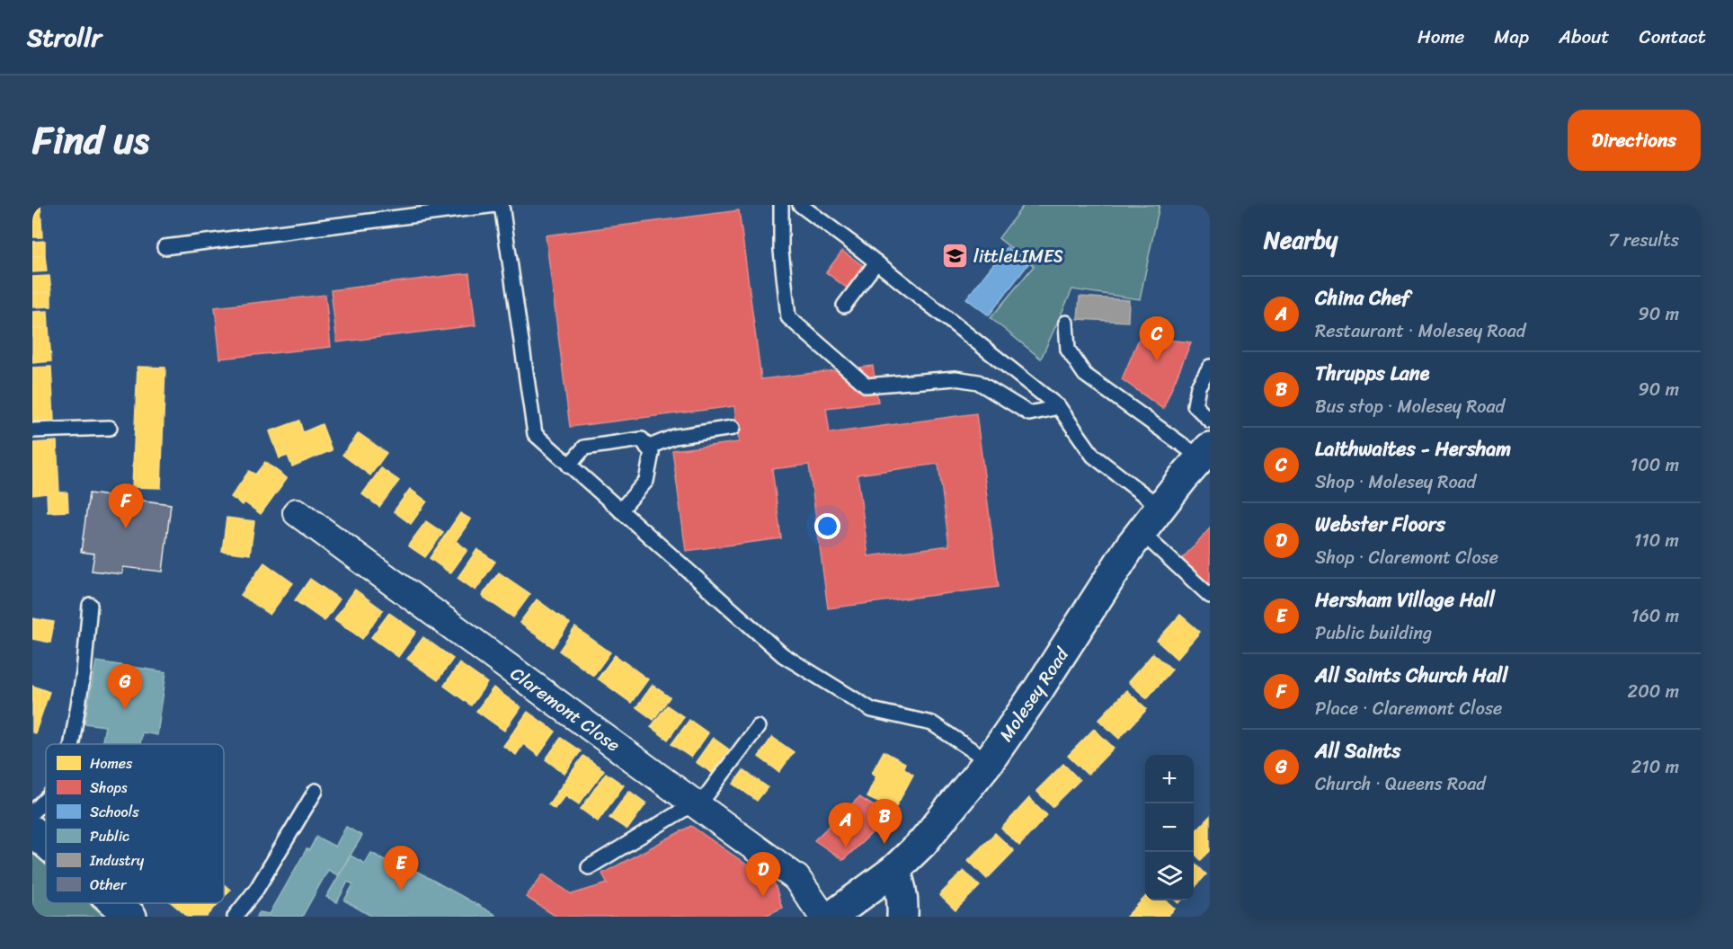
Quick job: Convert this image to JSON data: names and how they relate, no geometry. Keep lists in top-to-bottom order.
{
  "streets": {
    "street": ["Molesey Road", "Claremont Close"]
  },
  "places": {
    "school or university": ["littleLIMES"]
  },
  "legend": [
    "Homes",
    "Shops",
    "Schools",
    "Public",
    "Industry",
    "Other"
  ],
  "page": {
    "header": "Strollr",
    "nav": [
      "Home",
      "Map",
      "About",
      "Contact"
    ],
    "title": "Find us",
    "buttons": "Directions",
    "heading": ["Nearby", "7 results"],
    "list": [
      {
        "mark": "A",
        "name": "China Chef",
        "note": "Restaurant · Molesey Road",
        "value": "90 m"
      },
      {
        "mark": "B",
        "name": "Thrupps Lane",
        "note": "Bus stop · Molesey Road",
        "value": "90 m"
      },
      {
        "mark": "C",
        "name": "Laithwaites - Hersham",
        "note": "Shop · Molesey Road",
        "value": "100 m"
      },
      {
        "mark": "D",
        "name": "Webster Floors",
        "note": "Shop · Claremont Close",
        "value": "110 m"
      },
      {
        "mark": "E",
        "name": "Hersham Village Hall",
        "note": "Public building",
        "value": "160 m"
      },
      {
        "mark": "F",
        "name": "All Saints Church Hall",
        "note": "Place · Claremont Close",
        "value": "200 m"
      },
      {
        "mark": "G",
        "name": "All Saints",
        "note": "Church · Queens Road",
        "value": "210 m"
      }
    ],
    "pins": [
      "C",
      "F",
      "G",
      "B",
      "A",
      "E",
      "D"
    ],
    "map_buttons": ["+", "−"]
  }
}
